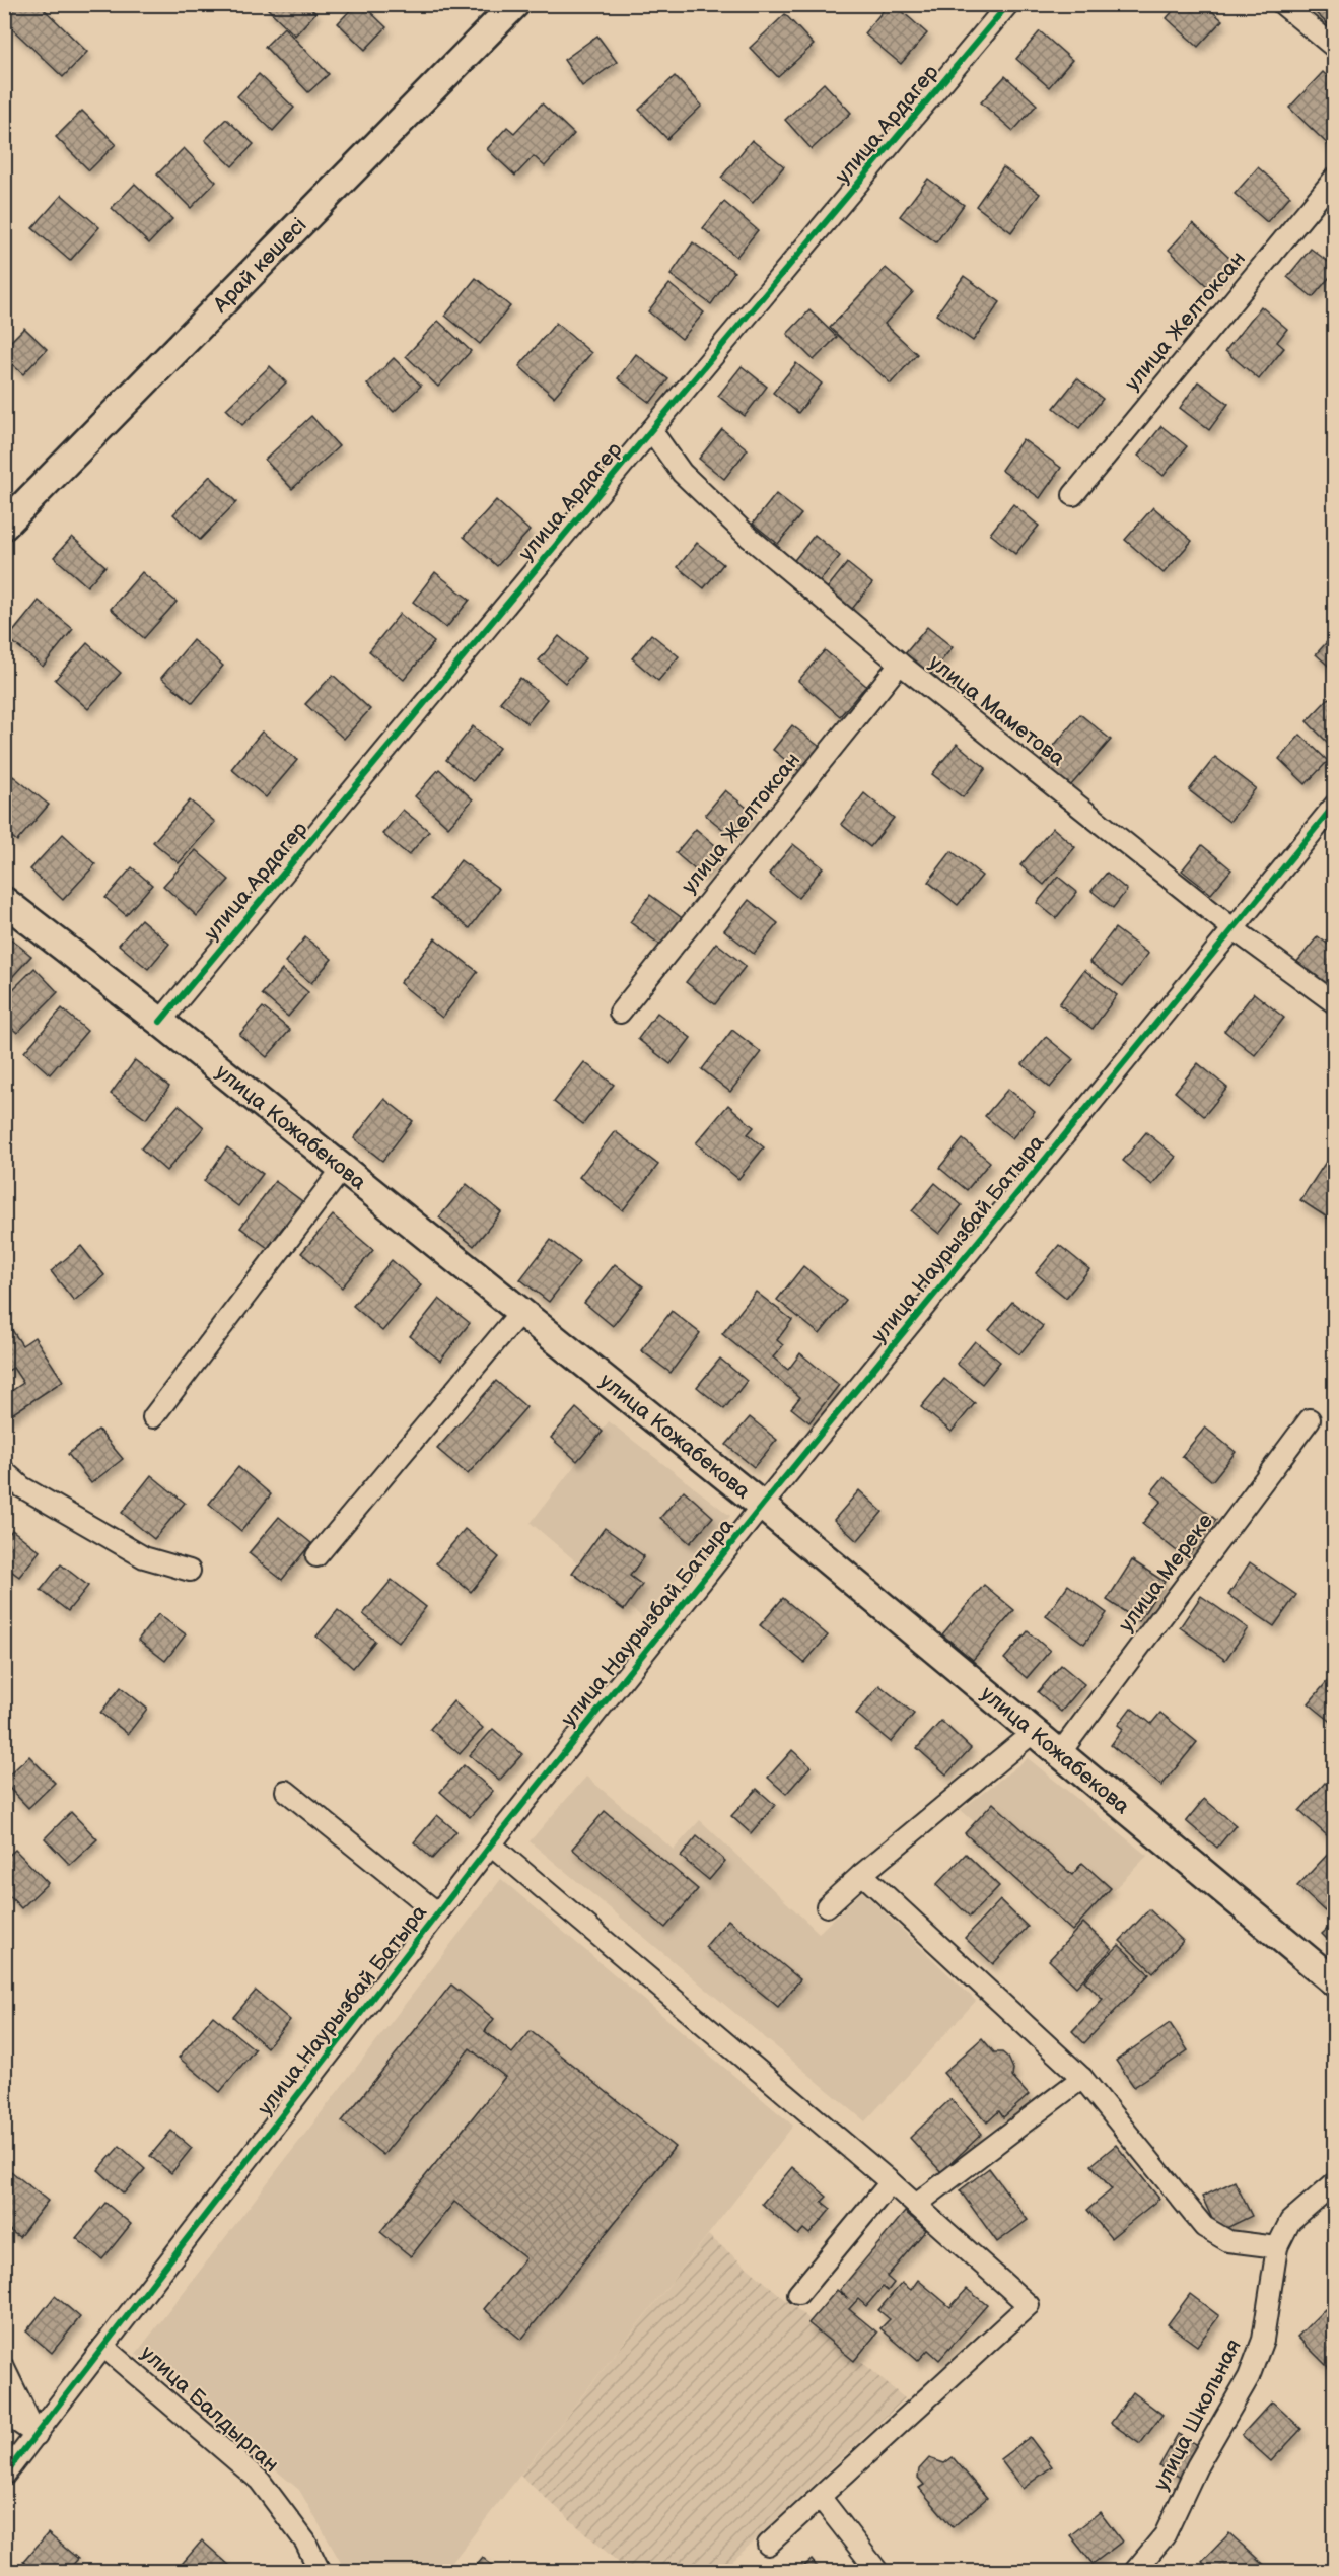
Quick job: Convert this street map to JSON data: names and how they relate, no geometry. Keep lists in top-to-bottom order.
{
  "streets": {
    "main road": ["Арай көшесі", "улица Кожабекова"],
    "street": [
      "улица Ардагер",
      "улица Желтоксан",
      "улица Маметова",
      "улица Наурызбай Батыра",
      "улица Мереке",
      "улица Балдырган",
      "улица Школьная"
    ]
  },
  "crossings": [
    ["улица Ардагер", "улица Маметова"],
    ["улица Ардагер", "улица Кожабекова"],
    ["улица Желтоксан", "улица Маметова"],
    ["улица Маметова", "улица Наурызбай Батыра"],
    ["улица Кожабекова", "улица Наурызбай Батыра"],
    ["улица Кожабекова", "улица Мереке"],
    ["улица Наурызбай Батыра", "улица Балдырган"]
  ]
}
